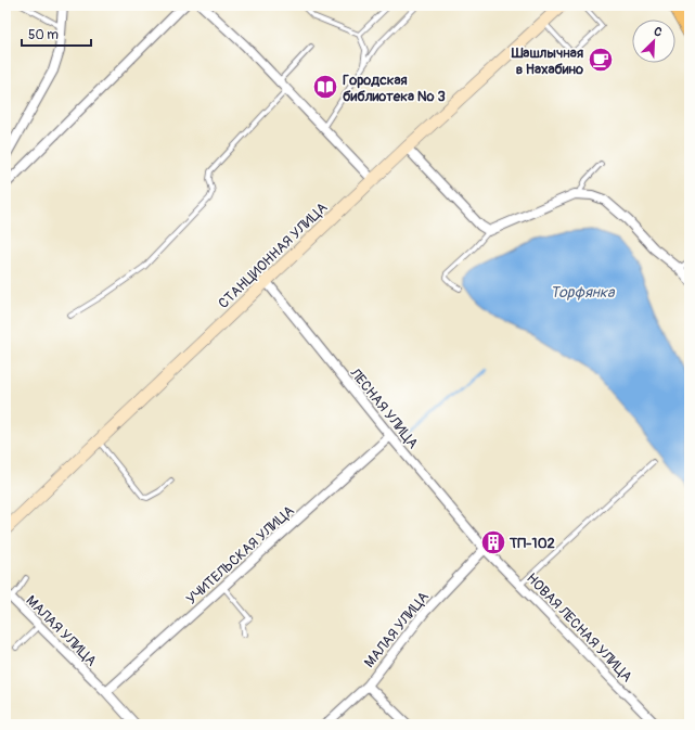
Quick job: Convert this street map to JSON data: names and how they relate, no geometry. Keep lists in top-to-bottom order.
{
  "streets": {
    "main road": ["СТАНЦИОННАЯ УЛИЦА"],
    "street": [
      "ЛЕСНАЯ УЛИЦА",
      "УЧИТЕЛЬСКАЯ УЛИЦА",
      "НОВАЯ ЛЕСНАЯ УЛИЦА",
      "МАЛАЯ УЛИЦА"
    ]
  },
  "crossings": [
    ["СТАНЦИОННАЯ УЛИЦА", "ЛЕСНАЯ УЛИЦА"],
    ["ЛЕСНАЯ УЛИЦА", "УЧИТЕЛЬСКАЯ УЛИЦА"],
    ["ЛЕСНАЯ УЛИЦА", "НОВАЯ ЛЕСНАЯ УЛИЦА"],
    ["ЛЕСНАЯ УЛИЦА", "МАЛАЯ УЛИЦА"],
    ["УЧИТЕЛЬСКАЯ УЛИЦА", "МАЛАЯ УЛИЦА"],
    ["НОВАЯ ЛЕСНАЯ УЛИЦА", "МАЛАЯ УЛИЦА"]
  ],
  "water": ["Торфянка"],
  "places": {
    "cafe": ["Шашлычная в Нахабино"],
    "library": ["Городская библиотека № 3"],
    "building": ["ТП-102"]
  },
  "scale_bar": "50 m",
  "north": "top right"
}
